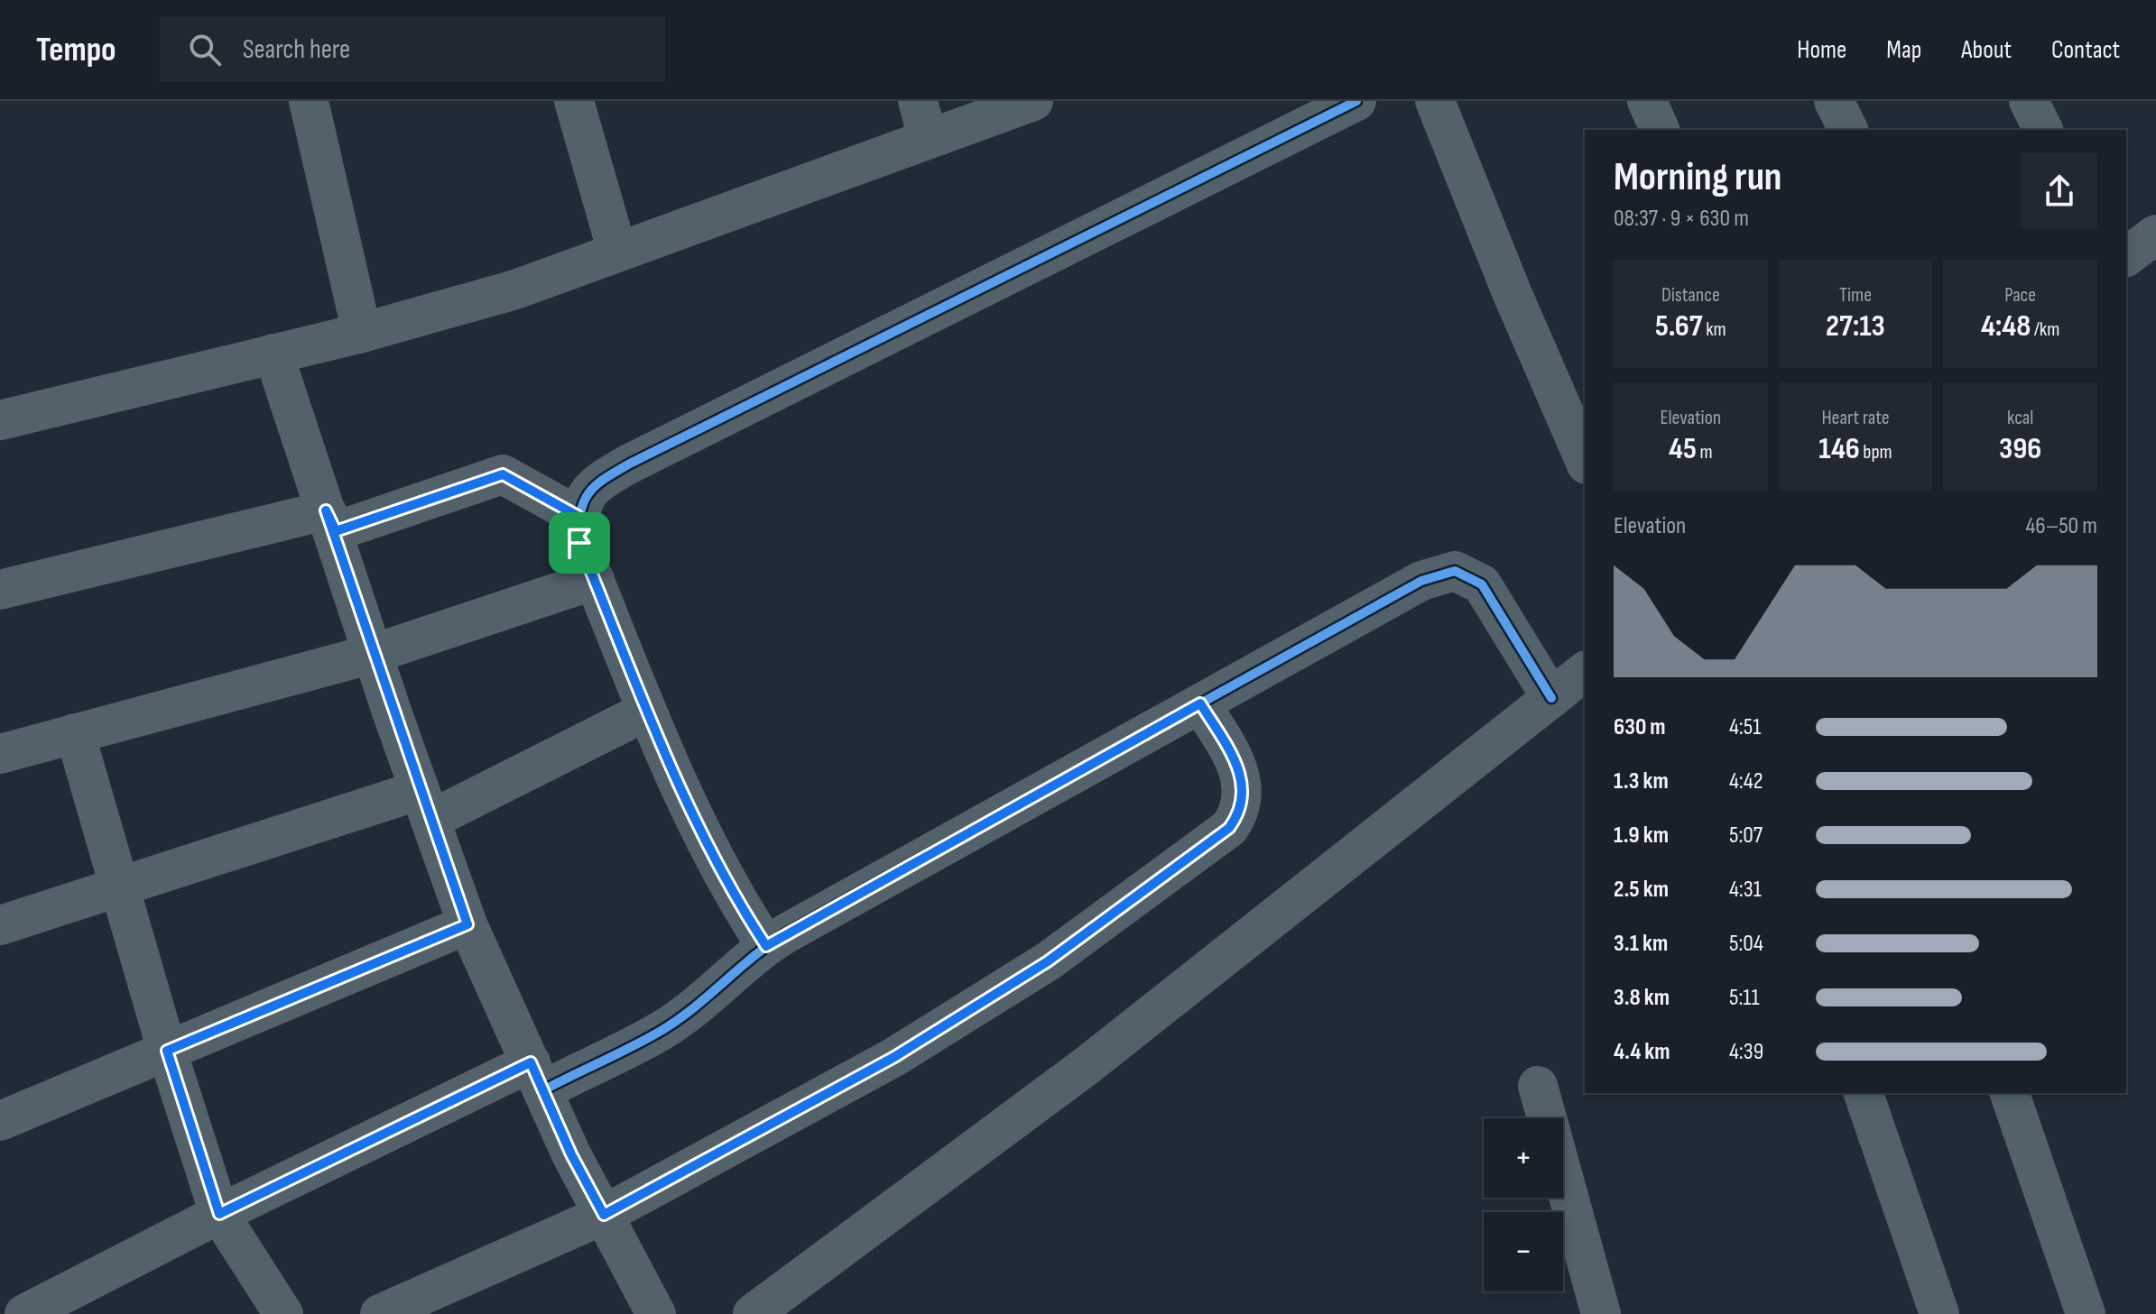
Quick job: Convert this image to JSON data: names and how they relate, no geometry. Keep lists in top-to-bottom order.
{
  "page": {
    "header": "Tempo",
    "search": "Search here",
    "nav": [
      "Home",
      "Map",
      "About",
      "Contact"
    ],
    "heading": ["Morning run", "08:37 · 9 × 630 m"],
    "stats": [
      ["Distance", "5.67 km"],
      ["Time", "27:13"],
      ["Pace", "4:48 /km"],
      ["Elevation", "45 m"],
      ["Heart rate", "146 bpm"],
      ["kcal", "396"]
    ],
    "chart": ["Elevation", "46–50 m"],
    "list": [
      {
        "name": "630 m",
        "note": "4:51"
      },
      {
        "name": "1.3 km",
        "note": "4:42"
      },
      {
        "name": "1.9 km",
        "note": "5:07"
      },
      {
        "name": "2.5 km",
        "note": "4:31"
      },
      {
        "name": "3.1 km",
        "note": "5:04"
      },
      {
        "name": "3.8 km",
        "note": "5:11"
      },
      {
        "name": "4.4 km",
        "note": "4:39"
      }
    ],
    "map_buttons": ["+", "−"]
  }
}
